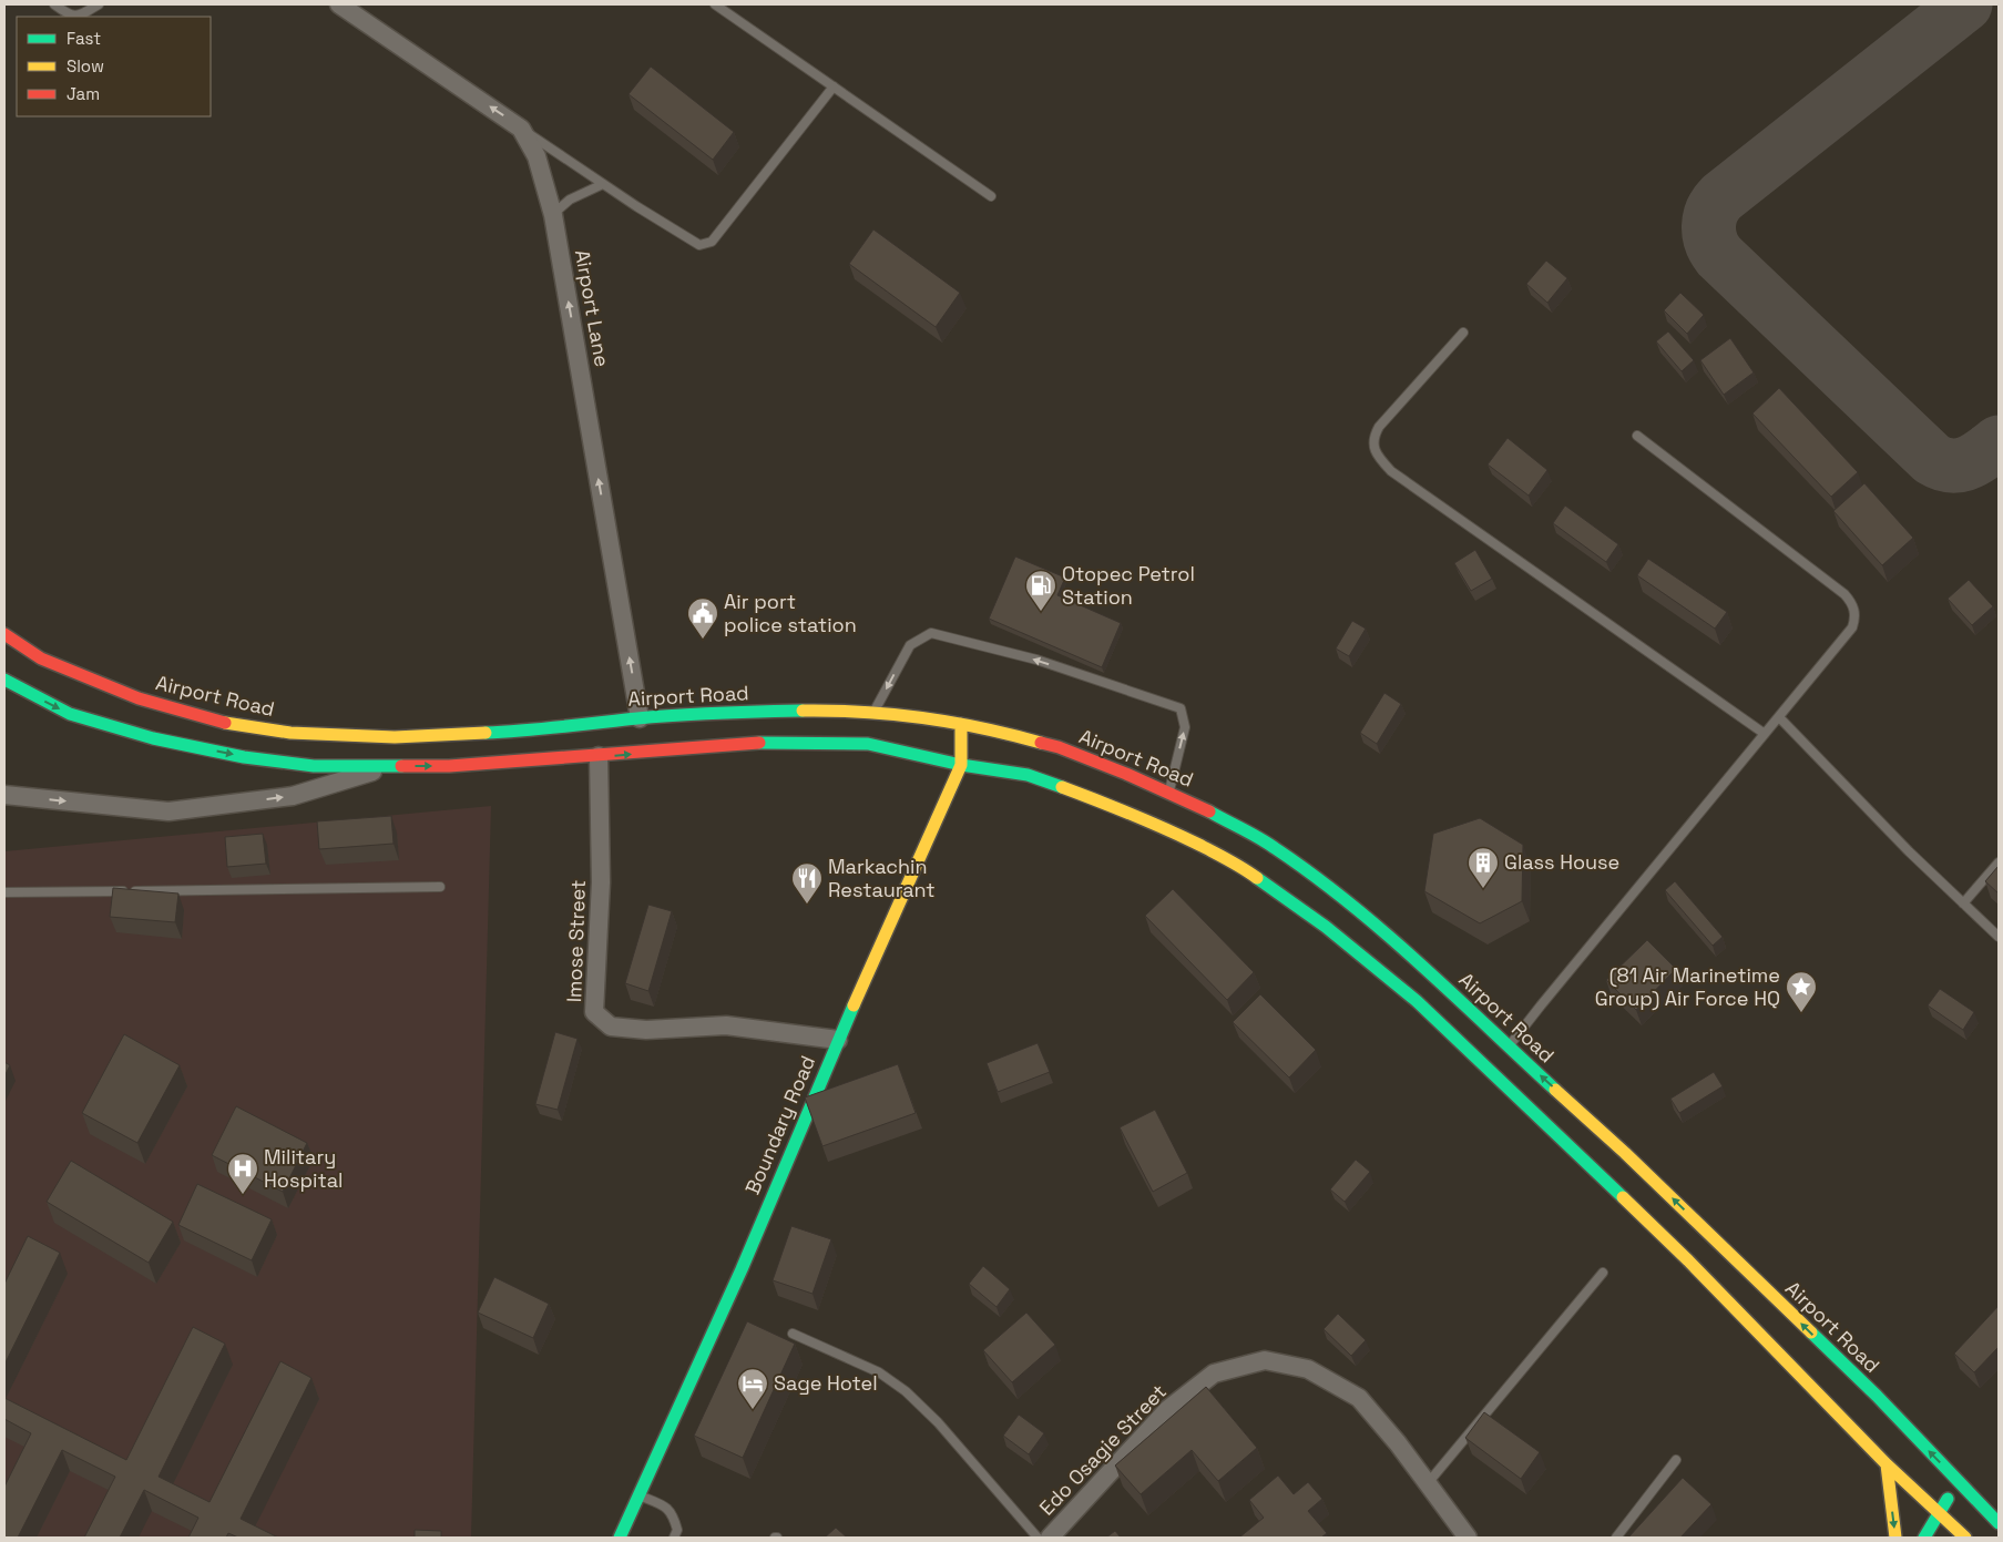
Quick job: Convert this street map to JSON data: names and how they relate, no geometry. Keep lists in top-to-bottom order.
{
  "streets": {
    "main road": ["Airport Road", "Boundary Road"],
    "street": ["Airport Lane", "Imose Street", "Edo Osagie Street"]
  },
  "crossings": [
    ["Airport Lane", "Airport Road"],
    ["Airport Road", "Imose Street"],
    ["Airport Road", "Boundary Road"],
    ["Imose Street", "Boundary Road"]
  ],
  "one_way": ["Airport Lane"],
  "places": {
    "fuel station": ["Otopec Petrol Station"],
    "public building": ["Air port police station"],
    "building": ["Glass House"],
    "restaurant": ["Markachin Restaurant"],
    "place": ["(81 Air Marinetime Group) Air Force HQ"],
    "hospital": ["Military Hospital"],
    "hotel": ["Sage Hotel"]
  },
  "legend": ["Fast", "Slow", "Jam"]
}
